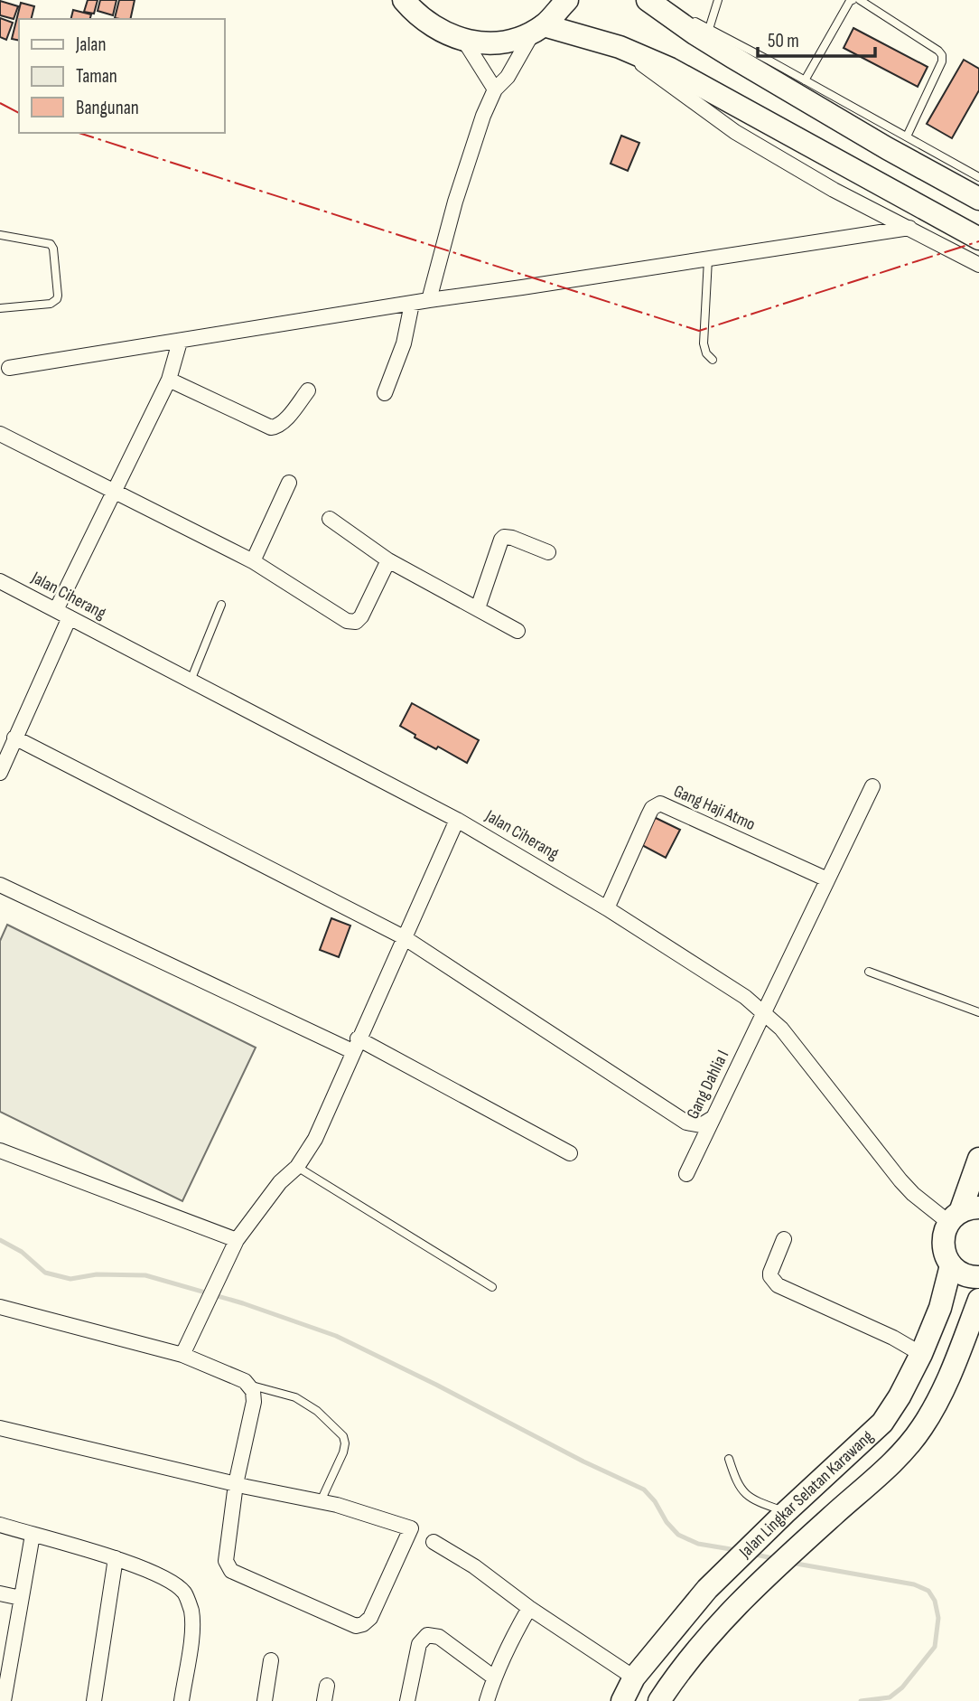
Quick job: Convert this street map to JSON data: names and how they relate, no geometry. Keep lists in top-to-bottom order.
{
  "streets": {
    "main road": ["Jalan Lingkar Selatan Karawang"],
    "street": ["Jalan Ciherang", "Gang Haji Atmo", "Gang Dahlia I"]
  },
  "crossings": [
    ["Jalan Ciherang", "Gang Haji Atmo"],
    ["Jalan Ciherang", "Gang Dahlia I"],
    ["Gang Haji Atmo", "Gang Dahlia I"]
  ],
  "legend": ["Jalan", "Taman", "Bangunan"],
  "scale_bar": "50 m"
}
